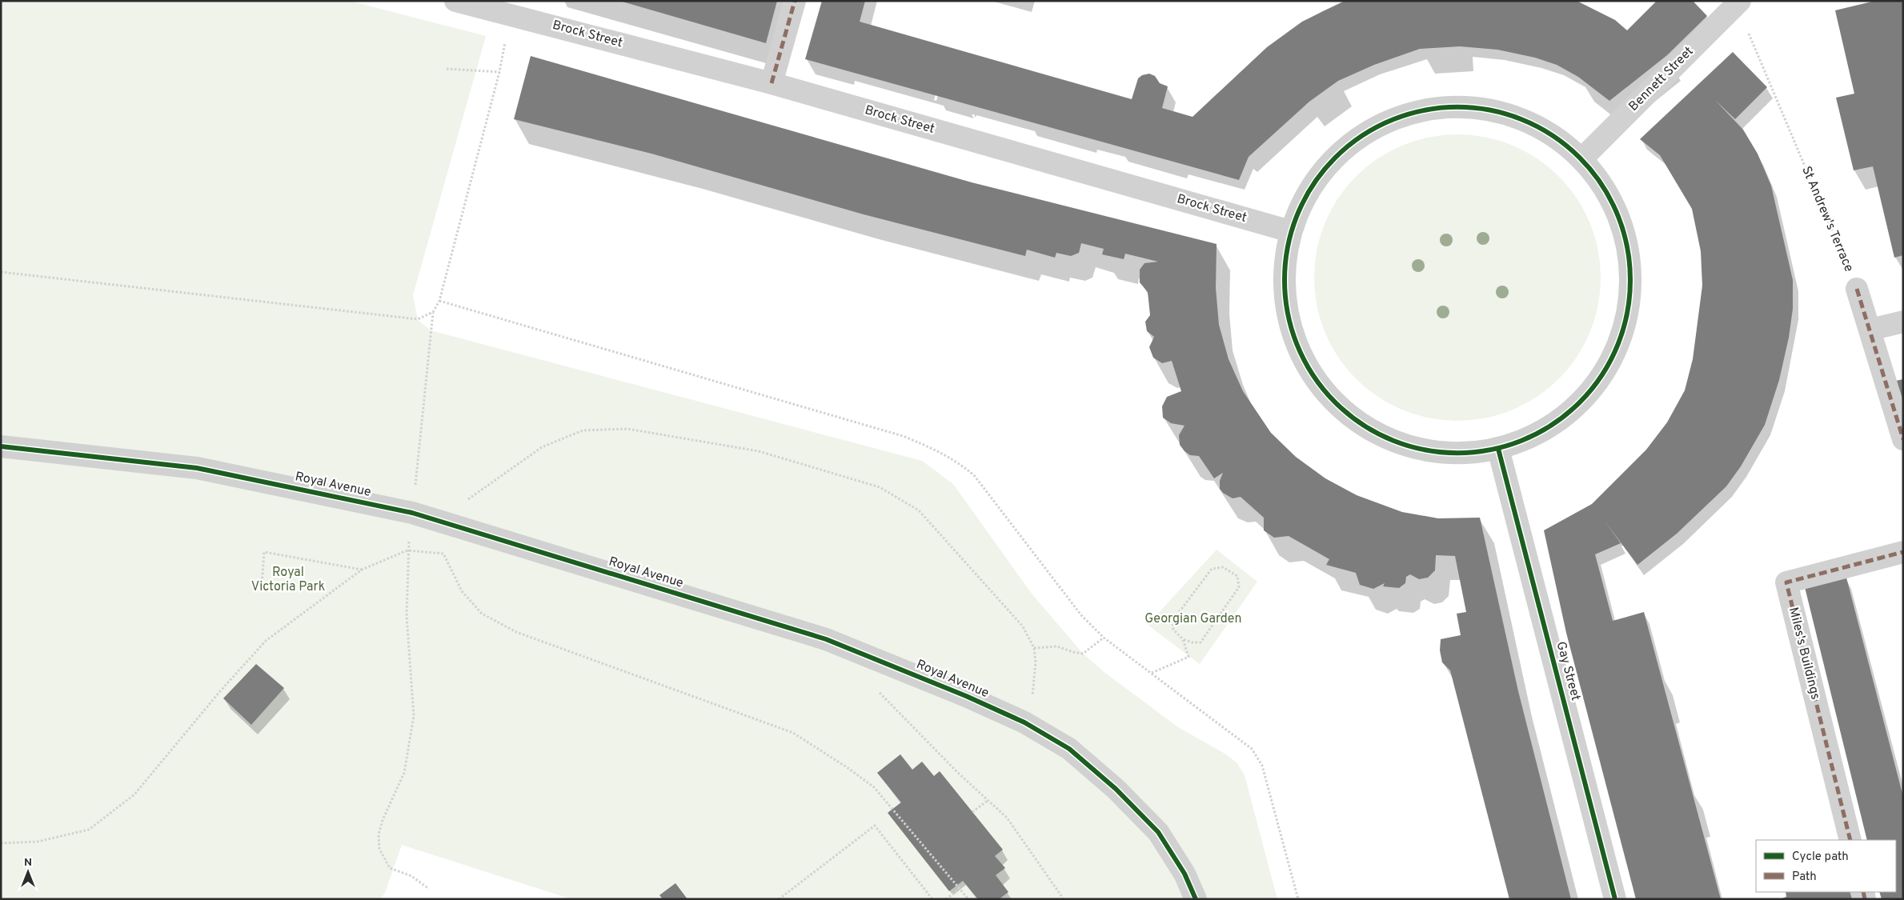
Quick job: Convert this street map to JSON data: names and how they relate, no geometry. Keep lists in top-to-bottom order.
{
  "streets": {
    "street": [
      "Brock Street",
      "Bennett Street",
      "St Andrew's Terrace",
      "Royal Avenue",
      "Miles's Buildings",
      "Gay Street"
    ]
  },
  "crossings": [
    ["Bennett Street", "St Andrew's Terrace"]
  ],
  "parks": ["Royal Victoria Park", "Georgian Garden"],
  "legend": ["Cycle path", "Path"],
  "north": "top"
}
